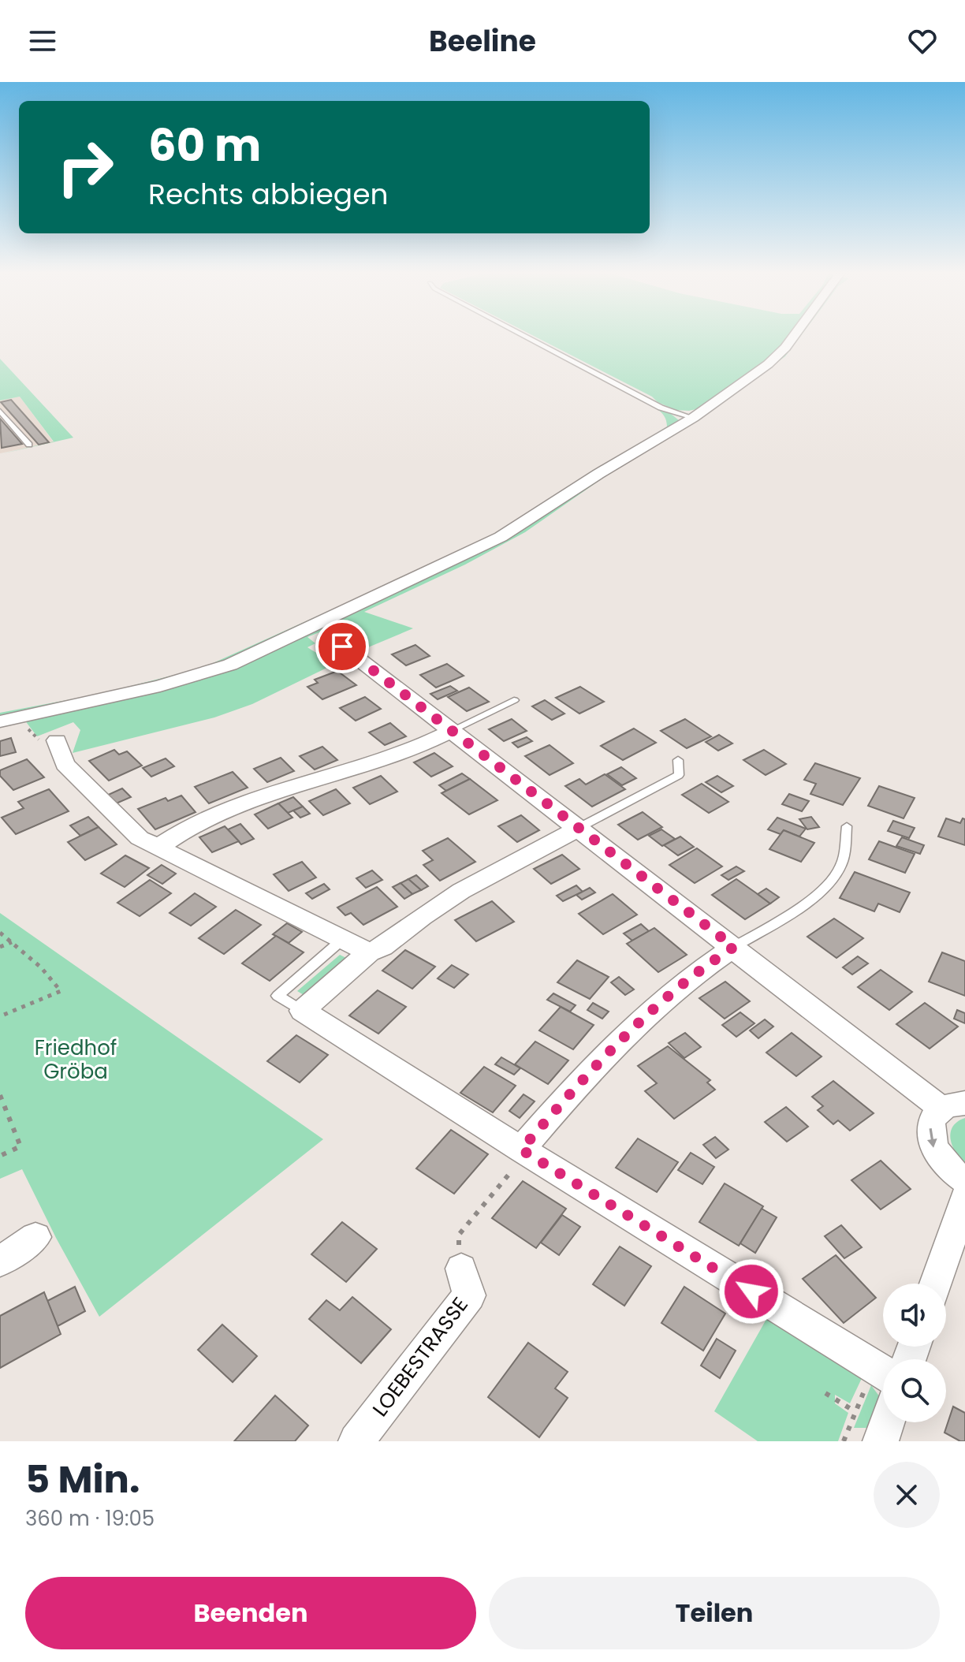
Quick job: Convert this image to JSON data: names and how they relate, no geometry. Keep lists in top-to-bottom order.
{
  "streets": {
    "street": ["LOEBESTRASSE"]
  },
  "parks": ["Friedhof Gröba"],
  "page": {
    "header": "Beeline",
    "turn": ["60 m", "Rechts abbiegen"],
    "heading": ["5 Min.", "360 m · 19:05"],
    "buttons": ["Beenden", "Teilen"]
  }
}
